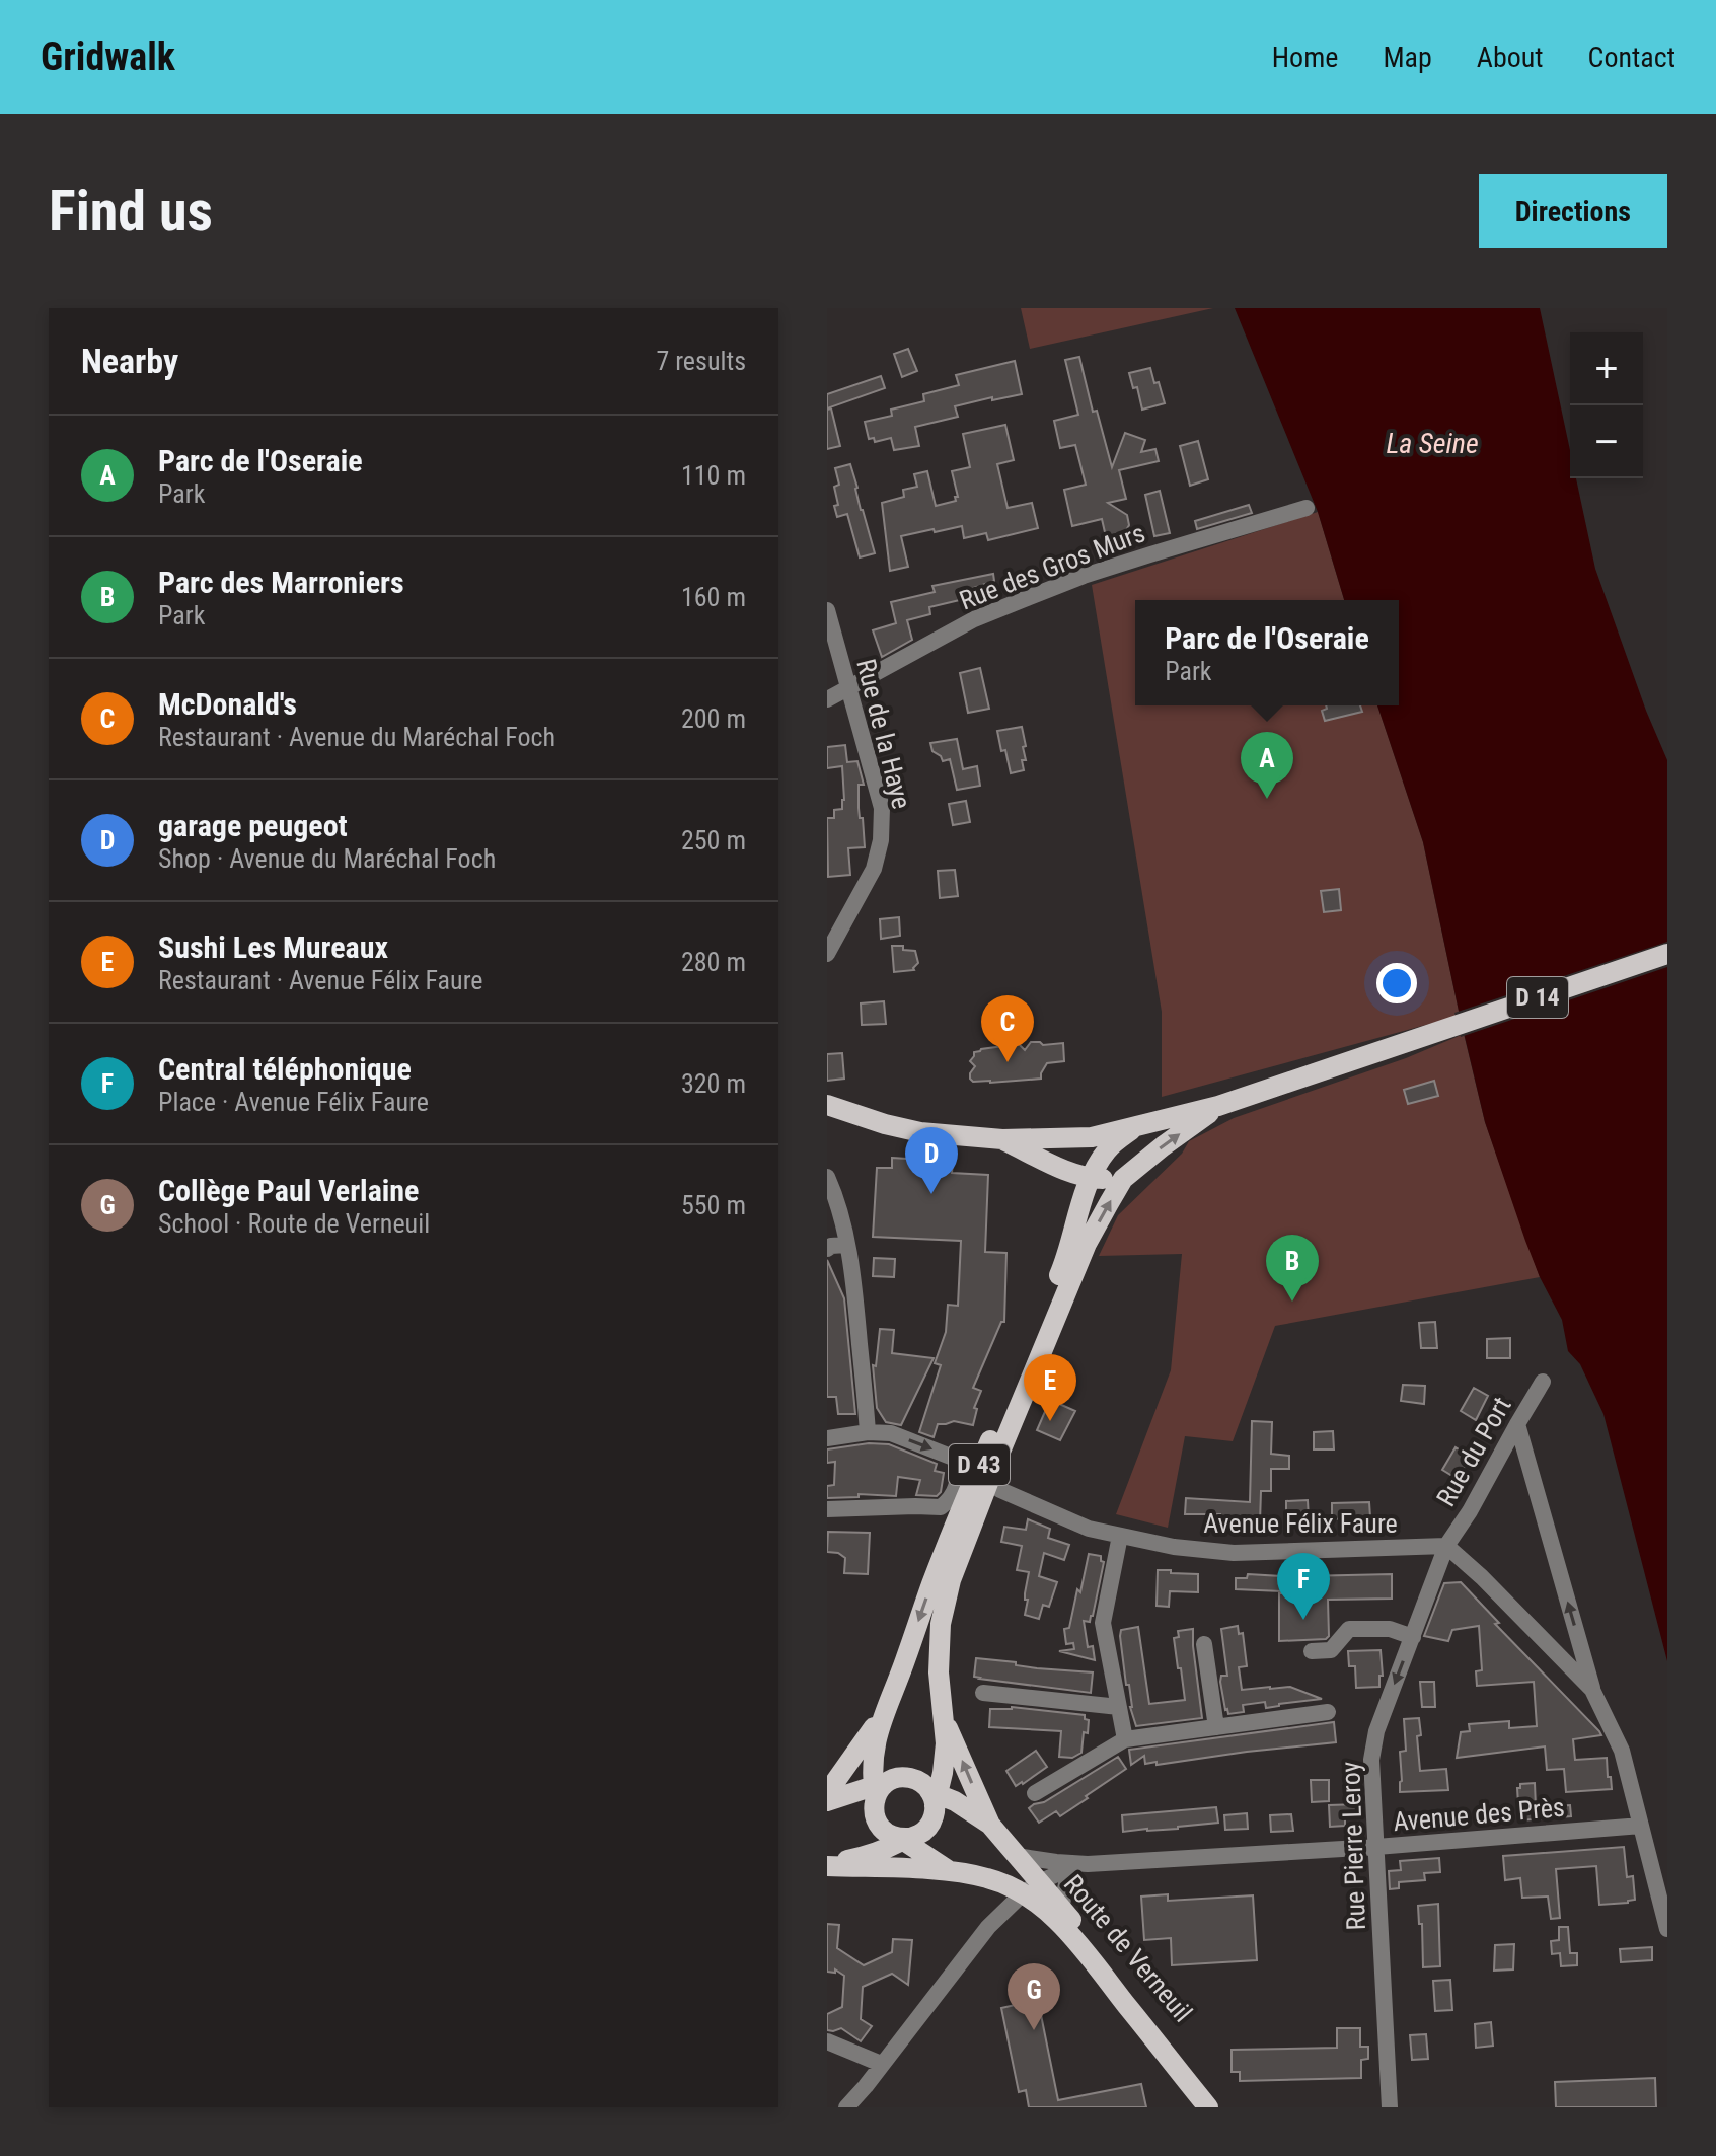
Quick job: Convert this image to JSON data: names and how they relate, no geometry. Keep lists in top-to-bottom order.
{
  "streets": {
    "main road": ["D 14", "D 43", "Route de Verneuil"],
    "street": [
      "Rue des Gros Murs",
      "Rue de la Haye",
      "Rue du Port",
      "Avenue Félix Faure",
      "Avenue des Près",
      "Rue Pierre Leroy"
    ]
  },
  "crossings": [
    ["Rue des Gros Murs", "Rue de la Haye"],
    ["D 14", "D 43"],
    ["Rue du Port", "Avenue Félix Faure"],
    ["Rue du Port", "Rue Pierre Leroy"],
    ["D 43", "Avenue Félix Faure"],
    ["Avenue Félix Faure", "Rue Pierre Leroy"],
    ["Avenue des Près", "Rue Pierre Leroy"],
    ["Avenue des Près", "Route de Verneuil"]
  ],
  "one_way": ["Rue Pierre Leroy"],
  "water": ["La Seine"],
  "page": {
    "header": "Gridwalk",
    "nav": [
      "Home",
      "Map",
      "About",
      "Contact"
    ],
    "buttons": "Directions",
    "title": "Find us",
    "heading": ["Nearby", "7 results"],
    "map_buttons": ["+", "−"],
    "list": [
      {
        "mark": "A",
        "name": "Parc de l'Oseraie",
        "note": "Park",
        "value": "110 m"
      },
      {
        "mark": "B",
        "name": "Parc des Marroniers",
        "note": "Park",
        "value": "160 m"
      },
      {
        "mark": "C",
        "name": "McDonald's",
        "note": "Restaurant · Avenue du Maréchal Foch",
        "value": "200 m"
      },
      {
        "mark": "D",
        "name": "garage peugeot",
        "note": "Shop · Avenue du Maréchal Foch",
        "value": "250 m"
      },
      {
        "mark": "E",
        "name": "Sushi Les Mureaux",
        "note": "Restaurant · Avenue Félix Faure",
        "value": "280 m"
      },
      {
        "mark": "F",
        "name": "Central téléphonique",
        "note": "Place · Avenue Félix Faure",
        "value": "320 m"
      },
      {
        "mark": "G",
        "name": "Collège Paul Verlaine",
        "note": "School · Route de Verneuil",
        "value": "550 m"
      }
    ],
    "popup": ["Parc de l'Oseraie", "Park"],
    "pins": [
      "A",
      "C",
      "D",
      "B",
      "E",
      "F",
      "G"
    ]
  }
}
